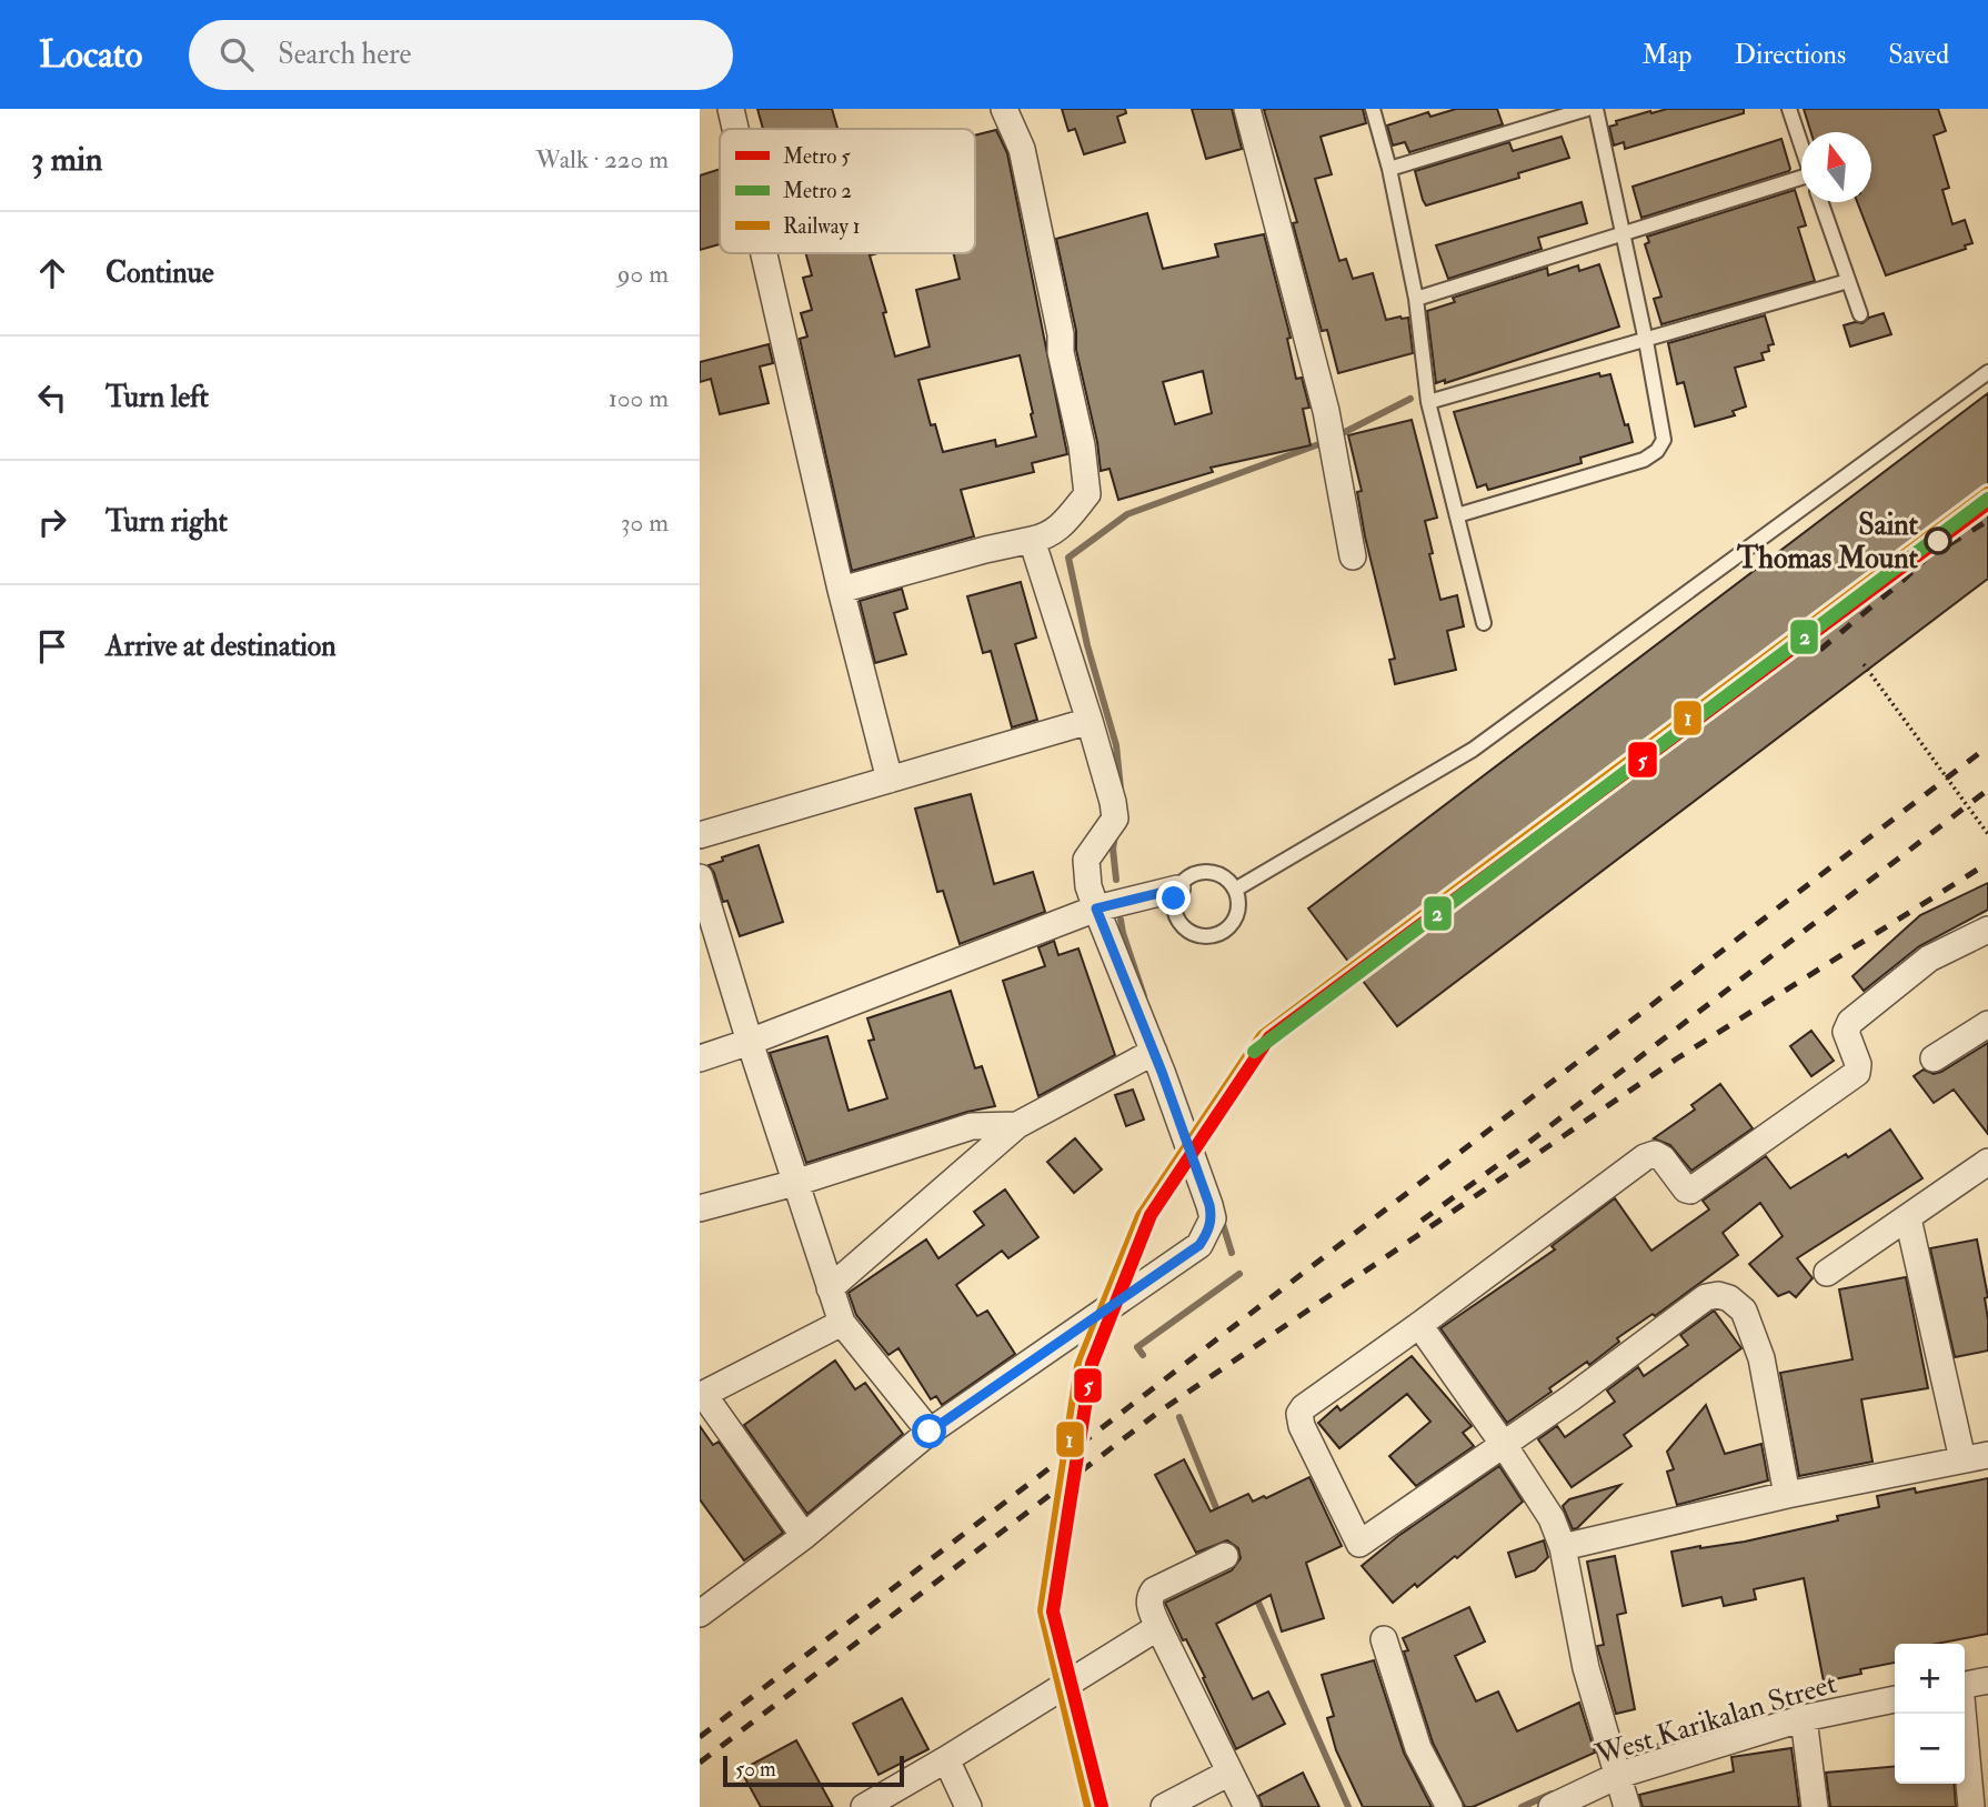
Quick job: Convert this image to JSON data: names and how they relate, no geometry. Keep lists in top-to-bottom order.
{
  "streets": {
    "street": ["West Karikalan Street"]
  },
  "places": ["Saint Thomas Mount"],
  "lines": ["rail line 1", "metro line 2", "metro line 5"],
  "legend": ["Metro 5", "Metro 2", "Railway 1"],
  "scale_bar": "50 m",
  "north": "top",
  "page": {
    "header": "Locato",
    "search": "Search here",
    "nav": ["Map", "Directions", "Saved"],
    "heading": ["3 min", "Walk · 220 m"],
    "list": [
      ["Continue", "90 m"],
      ["Turn left", "100 m"],
      ["Turn right", "30 m"],
      "Arrive at destination"
    ],
    "map_buttons": ["+", "−"],
    "scale": "50 m"
  }
}
